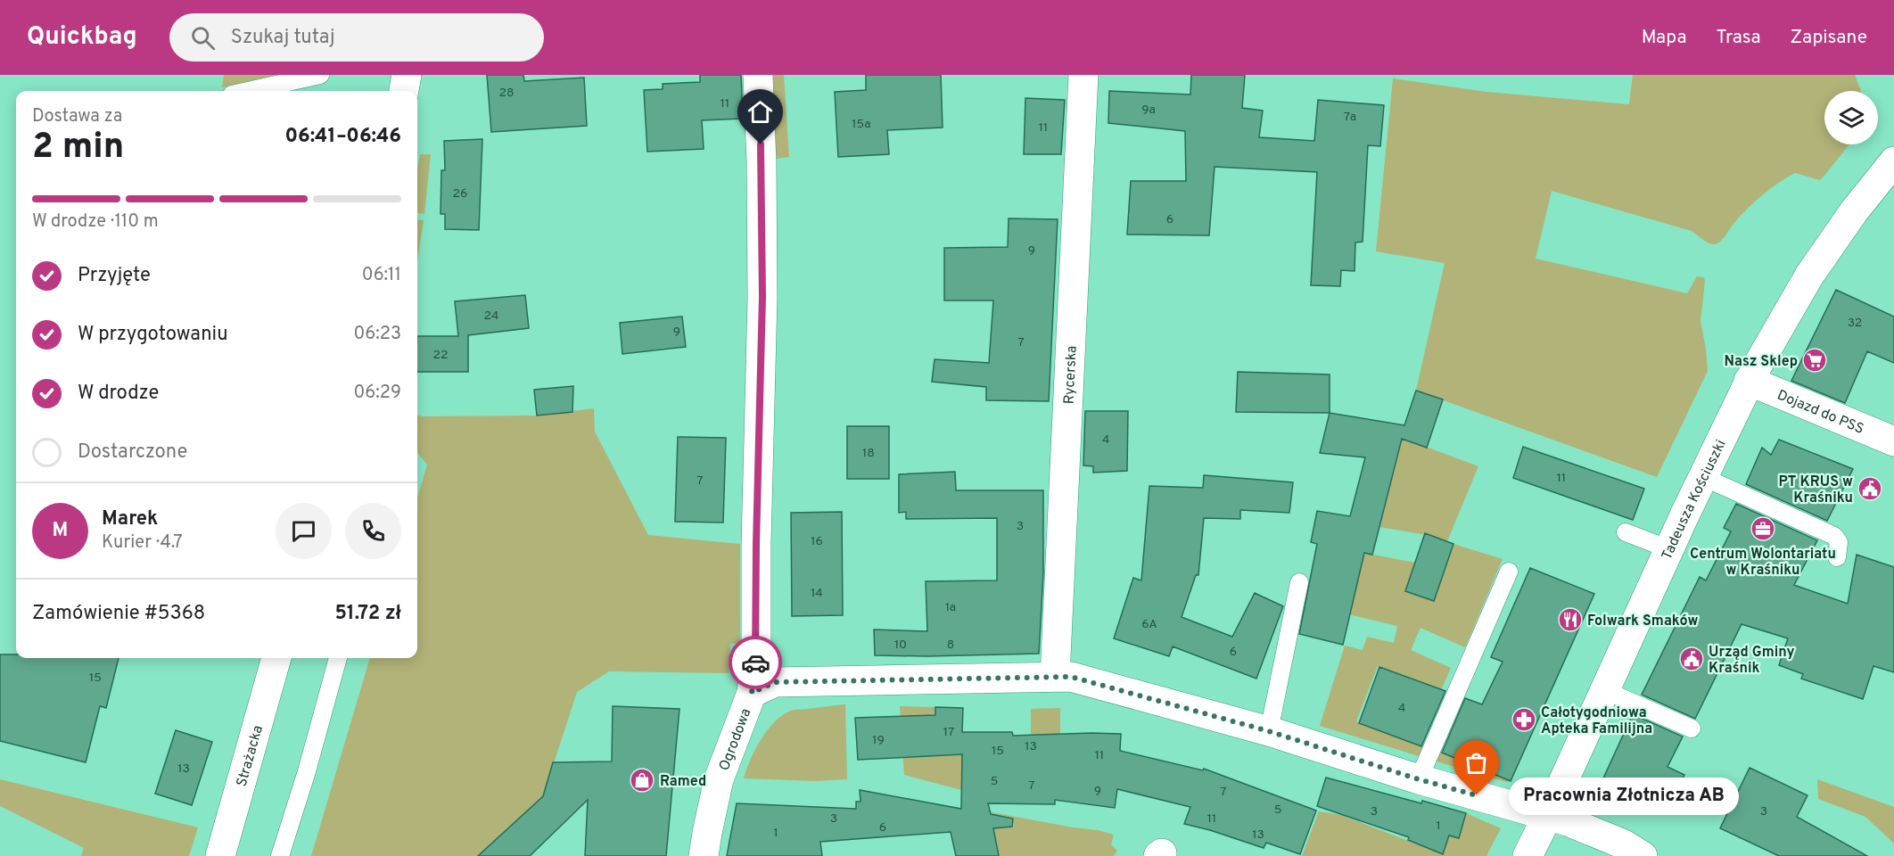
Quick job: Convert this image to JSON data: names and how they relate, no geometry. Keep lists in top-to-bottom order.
{
  "streets": {
    "street": [
      "Rycerska",
      "Dojazd do PSS",
      "Tadeusza Kościuszki",
      "Ogrodowa",
      "Strażacka"
    ]
  },
  "crossings": [
    ["Dojazd do PSS", "Tadeusza Kościuszki"]
  ],
  "places": {
    "supermarket": ["Nasz Sklep"],
    "public building": ["PT KRUS w Kraśniku", "Urząd Gminy Kraśnik"],
    "office": ["Centrum Wolontariatu w Kraśniku"],
    "restaurant": ["Folwark Smaków"],
    "pharmacy": ["Całotygodniowa Apteka Familijna"],
    "shop": ["Ramed"],
    "other": ["Pracownia Złotnicza AB"]
  },
  "house_numbers": [
    "28",
    "11",
    "9a",
    "7a",
    "15a",
    "11",
    "26",
    "6",
    "9",
    "24",
    "32",
    "9",
    "7",
    "22",
    "4",
    "18",
    "11",
    "7",
    "3",
    "16",
    "14",
    "1a",
    "6A",
    "10",
    "8",
    "6",
    "15",
    "4",
    "17",
    "19",
    "13",
    "15",
    "11",
    "13",
    "5",
    "7",
    "9",
    "7",
    "5",
    "3",
    "3",
    "3",
    "11",
    "1",
    "6",
    "1",
    "13"
  ],
  "page": {
    "header": "Quickbag",
    "search": "Szukaj tutaj",
    "nav": ["Mapa", "Trasa", "Zapisane"],
    "heading": ["2 min", "Dostawa za", "06:41–06:46"],
    "panel": [
      "Marek",
      "Kurier · 4.7",
      "Zamówienie #5368",
      "51.72 zł"
    ],
    "bar": "W drodze · 110 m",
    "list": [
      ["Przyjęte", "06:11"],
      ["W przygotowaniu", "06:23"],
      ["W drodze", "06:29"],
      "Dostarczone"
    ],
    "round": "M",
    "bubble": "Pracownia Złotnicza AB"
  }
}
